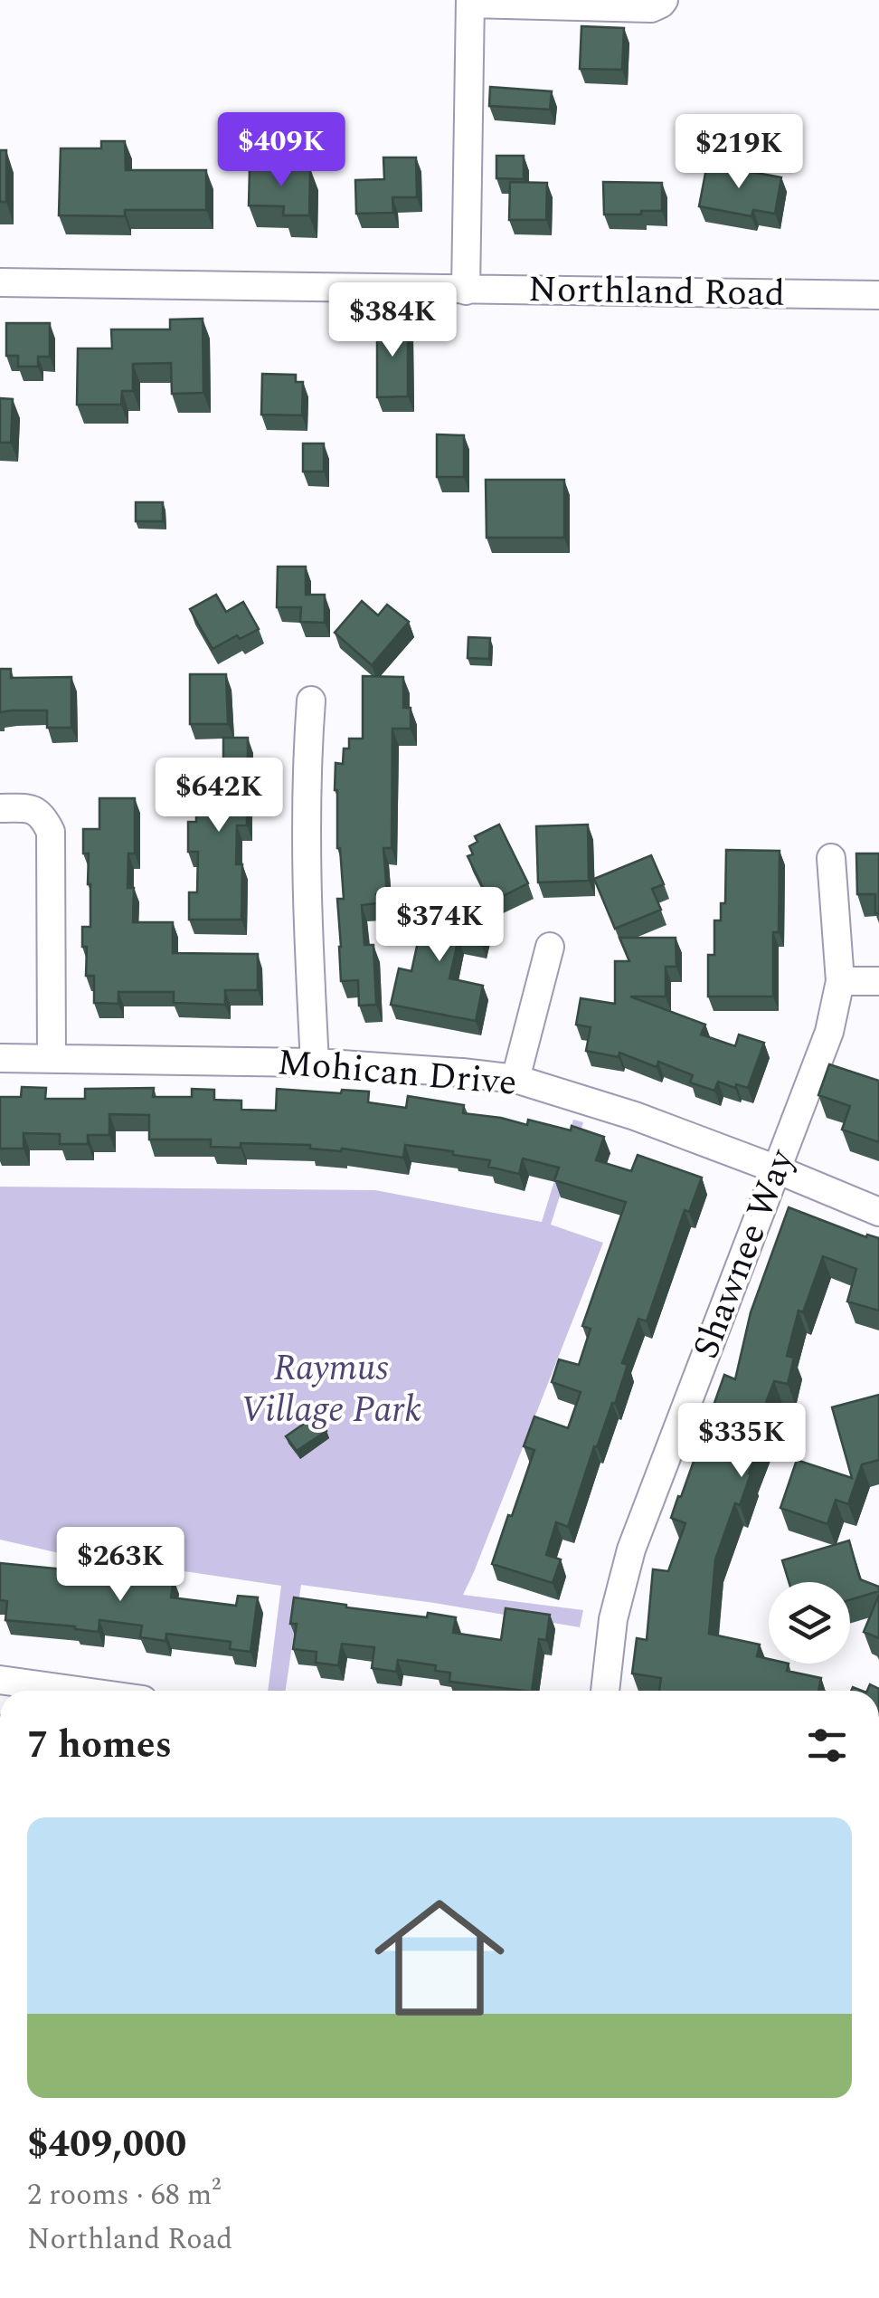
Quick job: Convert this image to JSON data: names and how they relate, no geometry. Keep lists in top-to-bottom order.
{
  "streets": {
    "street": ["Northland Road", "Mohican Drive", "Shawnee Way"]
  },
  "crossings": [
    ["Mohican Drive", "Shawnee Way"]
  ],
  "parks": ["Raymus Village Park"],
  "page": {
    "price": [
      "$409K",
      "$219K",
      "$384K",
      "$642K",
      "$374K",
      "$335K",
      "$263K"
    ],
    "heading": "7 homes",
    "list": [
      {
        "name": "$409,000",
        "note": "2 rooms · 68 m² · Northland Road"
      }
    ]
  }
}
